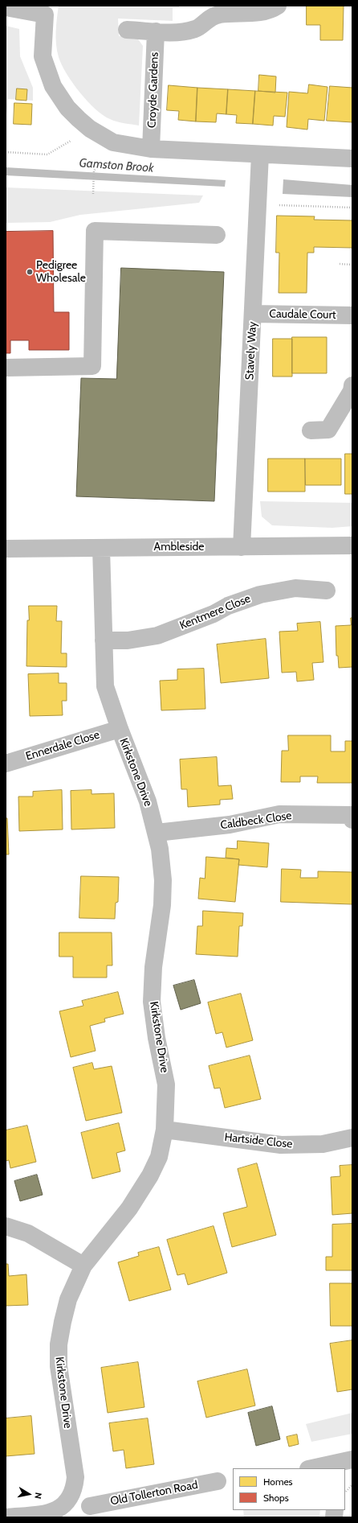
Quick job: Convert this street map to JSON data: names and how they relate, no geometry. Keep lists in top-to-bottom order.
{
  "streets": {
    "street": [
      "Croyde Gardens",
      "Caudale Court",
      "Stavely Way",
      "Ambleside",
      "Kentmere Close",
      "Ennerdale Close",
      "Kirkstone Drive",
      "Caldbeck Close",
      "Hartside Close",
      "Old Tollerton Road"
    ]
  },
  "crossings": [
    ["Caudale Court", "Stavely Way"],
    ["Stavely Way", "Ambleside"],
    ["Ambleside", "Kirkstone Drive"],
    ["Kentmere Close", "Kirkstone Drive"],
    ["Ennerdale Close", "Kirkstone Drive"],
    ["Kirkstone Drive", "Caldbeck Close"],
    ["Kirkstone Drive", "Hartside Close"]
  ],
  "water": ["Gamston Brook"],
  "places": ["Pedigree Wholesale"],
  "legend": ["Homes", "Shops"],
  "north": "right"
}
